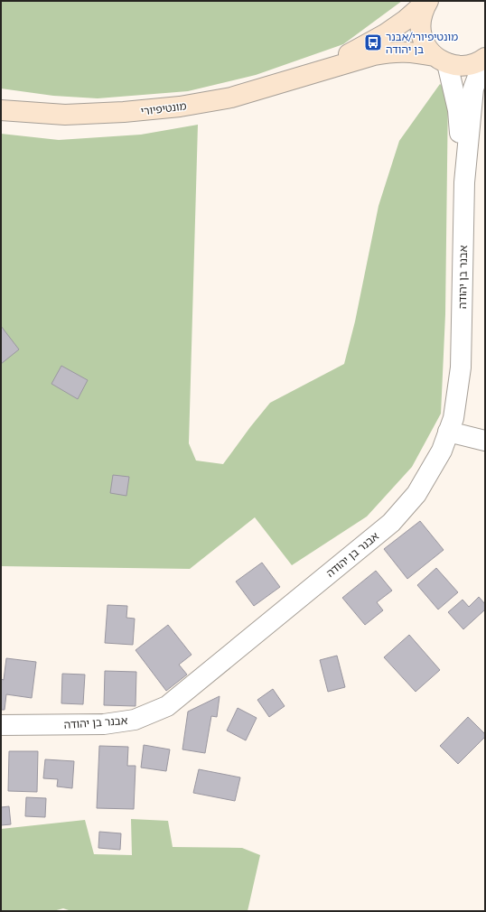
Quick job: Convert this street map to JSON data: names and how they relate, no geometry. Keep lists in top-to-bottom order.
{
  "streets": {
    "street": ["מונטיפיורי", "אבנר בן יהודה"]
  },
  "crossings": [
    ["מונטיפיורי", "אבנר בן יהודה"]
  ],
  "places": {
    "bus stop": ["מונטיפיורי/אבנר בן יהודה"]
  }
}
